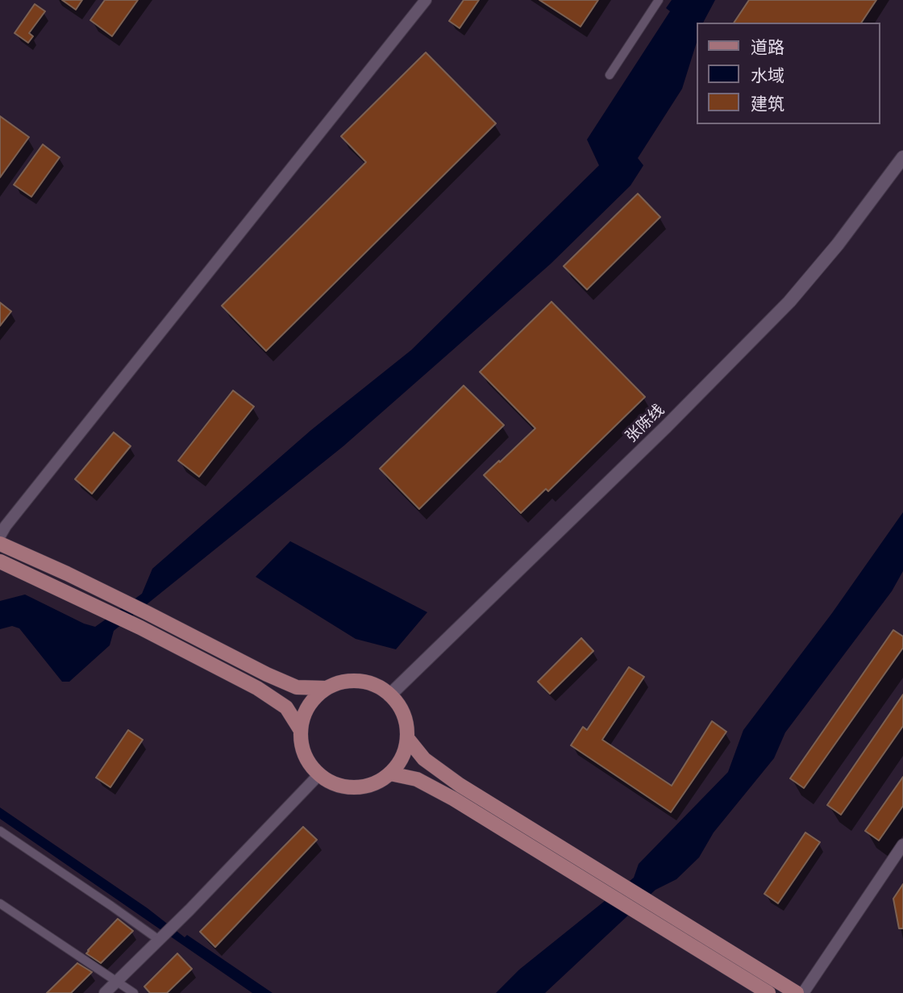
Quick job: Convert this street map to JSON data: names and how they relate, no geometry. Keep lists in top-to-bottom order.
{
  "streets": {
    "main road": ["张陈线"]
  },
  "legend": ["道路", "水域", "建筑"]
}
